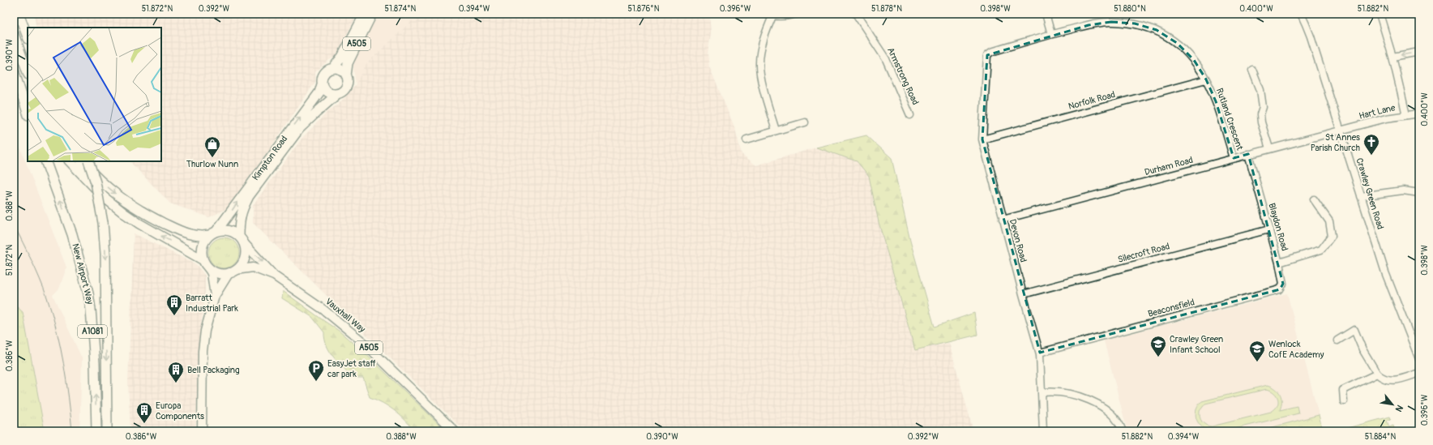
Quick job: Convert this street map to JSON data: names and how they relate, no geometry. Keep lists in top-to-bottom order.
{
  "streets": {
    "highway": [
      "A505",
      "Kimpton Road",
      "New Airport Way",
      "A1081"
    ],
    "main road": ["Vauxhall Way"],
    "street": [
      "Armstrong Road",
      "Norfolk Road",
      "Hart Lane",
      "Rutland Crescent",
      "Durham Road",
      "Crawley Green Road",
      "Blaydon Road",
      "Devon Road",
      "Silecroft Road",
      "Beaconsfield"
    ]
  },
  "crossings": [
    ["A505", "Kimpton Road"],
    ["Norfolk Road", "Rutland Crescent"],
    ["Norfolk Road", "Devon Road"],
    ["Hart Lane", "Durham Road"],
    ["Hart Lane", "Crawley Green Road"],
    ["Rutland Crescent", "Durham Road"],
    ["Rutland Crescent", "Devon Road"],
    ["Kimpton Road", "Vauxhall Way"],
    ["Durham Road", "Crawley Green Road"],
    ["Durham Road", "Blaydon Road"],
    ["Durham Road", "Devon Road"],
    ["Blaydon Road", "Silecroft Road"],
    ["Blaydon Road", "Beaconsfield"],
    ["Devon Road", "Silecroft Road"],
    ["Devon Road", "Beaconsfield"]
  ],
  "places": {
    "church": ["St Annes Parish Church"],
    "shop": ["Thurlow Nunn"],
    "building": ["Barratt Industrial Park", "Bell Packaging", "Europa Components"],
    "school or university": ["Crawley Green Infant School", "Wenlock CofE Academy"],
    "parking": ["EasyJet staff car park"]
  },
  "north": "bottom right",
  "coordinates": [
    "51.872°N",
    "0.392°W",
    "51.874°N",
    "0.394°W",
    "51.876°N",
    "0.396°W",
    "51.878°N",
    "0.398°W",
    "51.880°N",
    "0.400°W",
    "51.882°N",
    "0.390°W",
    "0.388°W",
    "0.386°W",
    "51.884°N"
  ]
}
